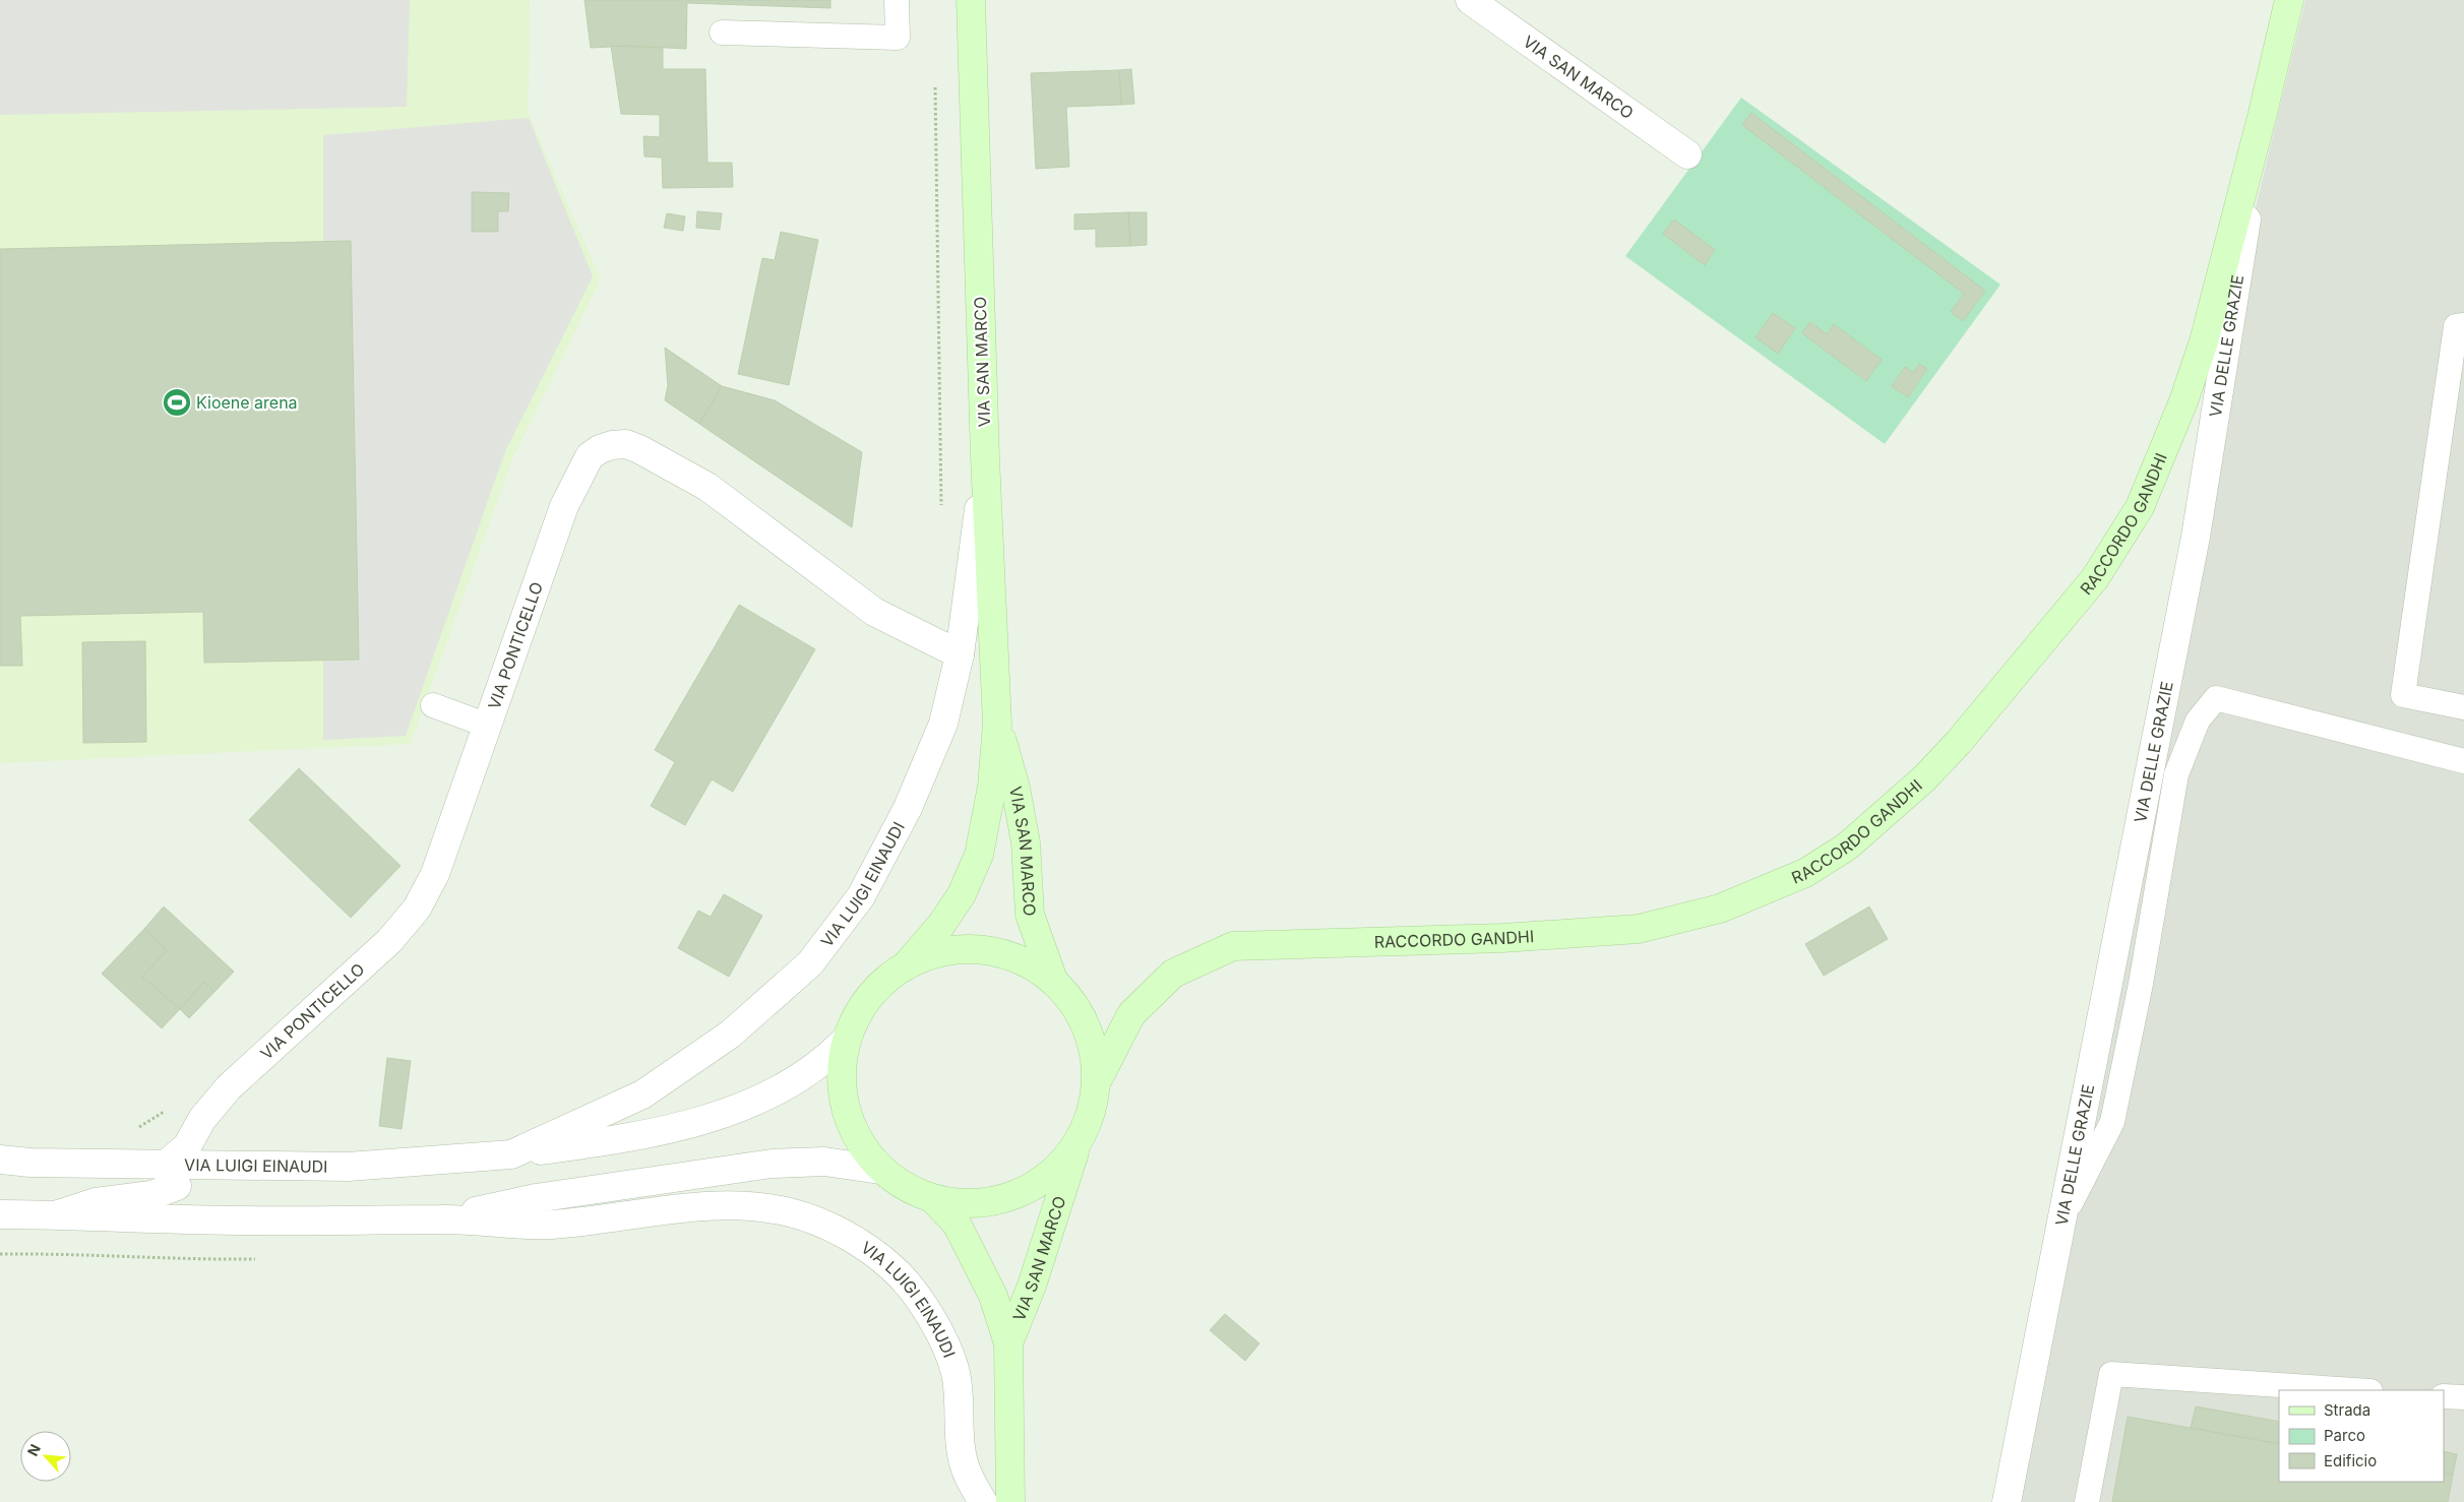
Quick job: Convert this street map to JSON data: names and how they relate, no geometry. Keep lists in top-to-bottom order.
{
  "streets": {
    "main road": ["VIA SAN MARCO", "VIA DELLE GRAZIE", "RACCORDO GANDHI"],
    "street": ["VIA PONTICELLO", "VIA LUIGI EINAUDI"]
  },
  "crossings": [
    ["VIA SAN MARCO", "RACCORDO GANDHI"],
    ["VIA SAN MARCO", "VIA LUIGI EINAUDI"],
    ["VIA DELLE GRAZIE", "RACCORDO GANDHI"],
    ["VIA PONTICELLO", "VIA LUIGI EINAUDI"]
  ],
  "places": {
    "sports": ["Kioene arena"]
  },
  "legend": ["Strada", "Parco", "Edificio"],
  "north": "top left"
}
